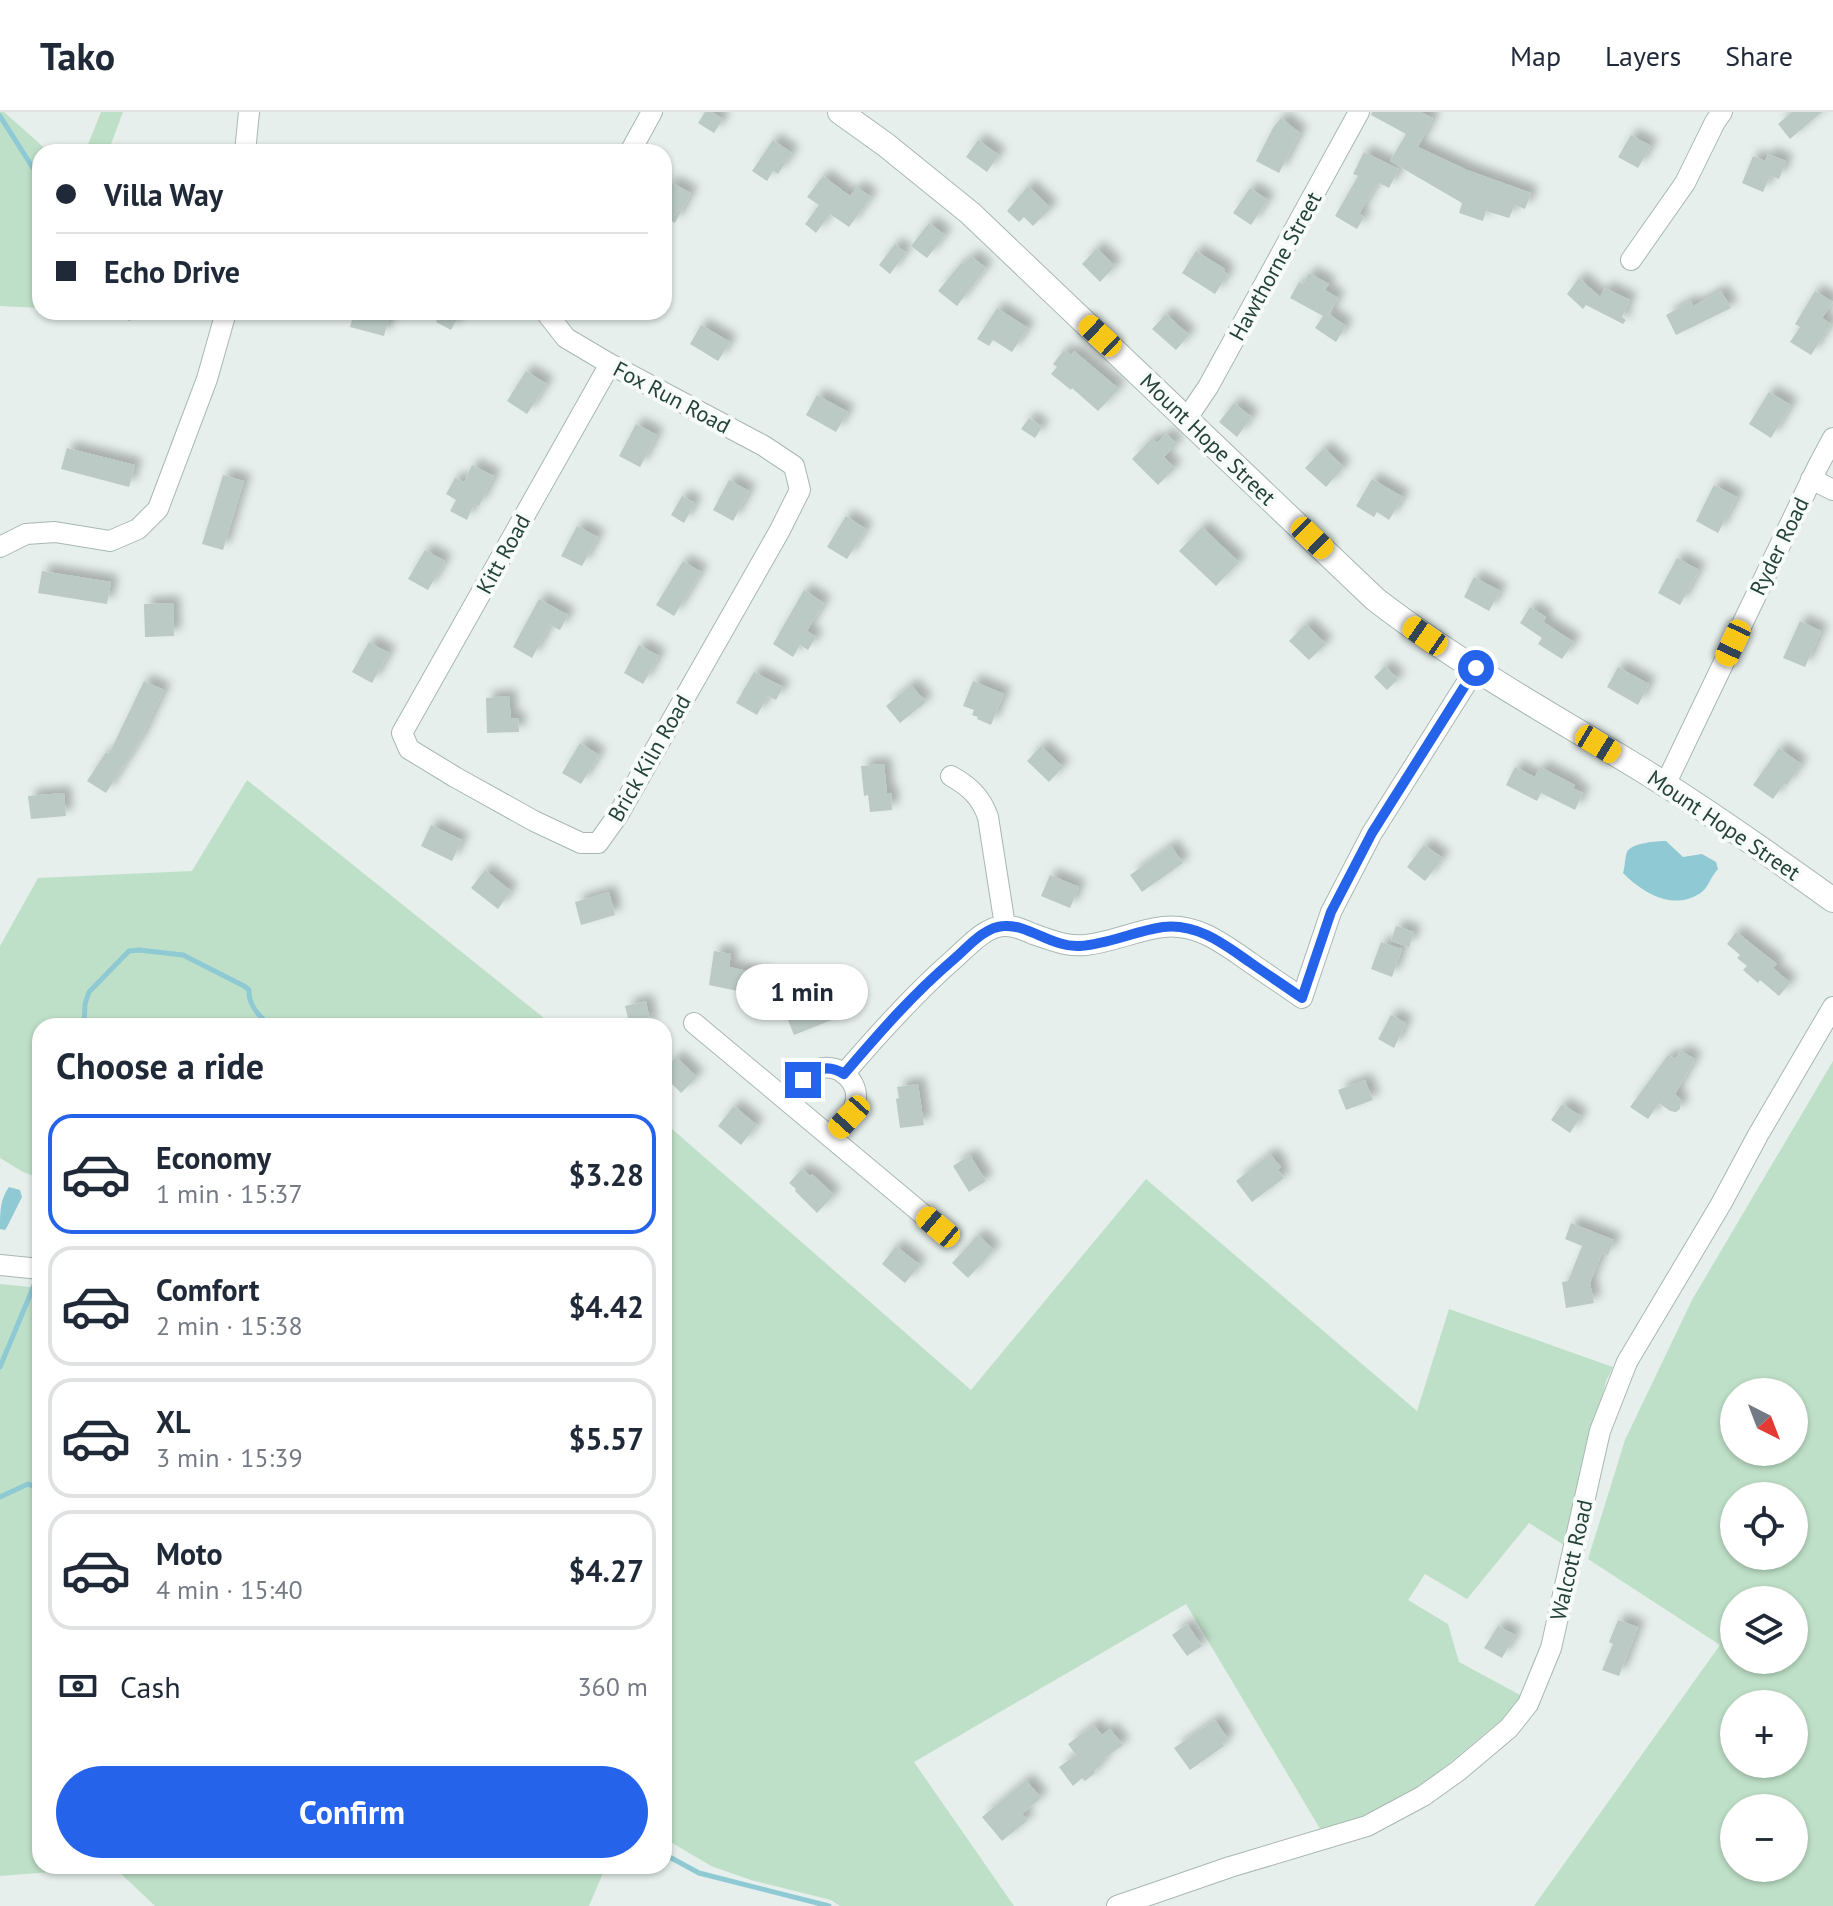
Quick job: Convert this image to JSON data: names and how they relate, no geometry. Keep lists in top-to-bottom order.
{
  "streets": {
    "street": [
      "Hawthorne Street",
      "Fox Run Road",
      "Mount Hope Street",
      "Ryder Road",
      "Kitt Road",
      "Brick Kiln Road",
      "Walcott Road"
    ]
  },
  "crossings": [
    ["Hawthorne Street", "Mount Hope Street"],
    ["Fox Run Road", "Kitt Road"],
    ["Fox Run Road", "Brick Kiln Road"],
    ["Mount Hope Street", "Ryder Road"],
    ["Kitt Road", "Brick Kiln Road"]
  ],
  "north": "bottom right",
  "page": {
    "header": "Tako",
    "nav": ["Map", "Layers", "Share"],
    "banner": ["Villa Way", "Echo Drive"],
    "bubble": "1 min",
    "heading": "Choose a ride",
    "list": [
      {
        "name": "Economy",
        "note": "1 min · 15:37",
        "value": "$3.28"
      },
      {
        "name": "Comfort",
        "note": "2 min · 15:38",
        "value": "$4.42"
      },
      {
        "name": "XL",
        "note": "3 min · 15:39",
        "value": "$5.57"
      },
      {
        "name": "Moto",
        "note": "4 min · 15:40",
        "value": "$4.27"
      }
    ],
    "map_buttons": ["+", "−"],
    "pay": ["Cash", "360 m"],
    "buttons": "Confirm"
  }
}
